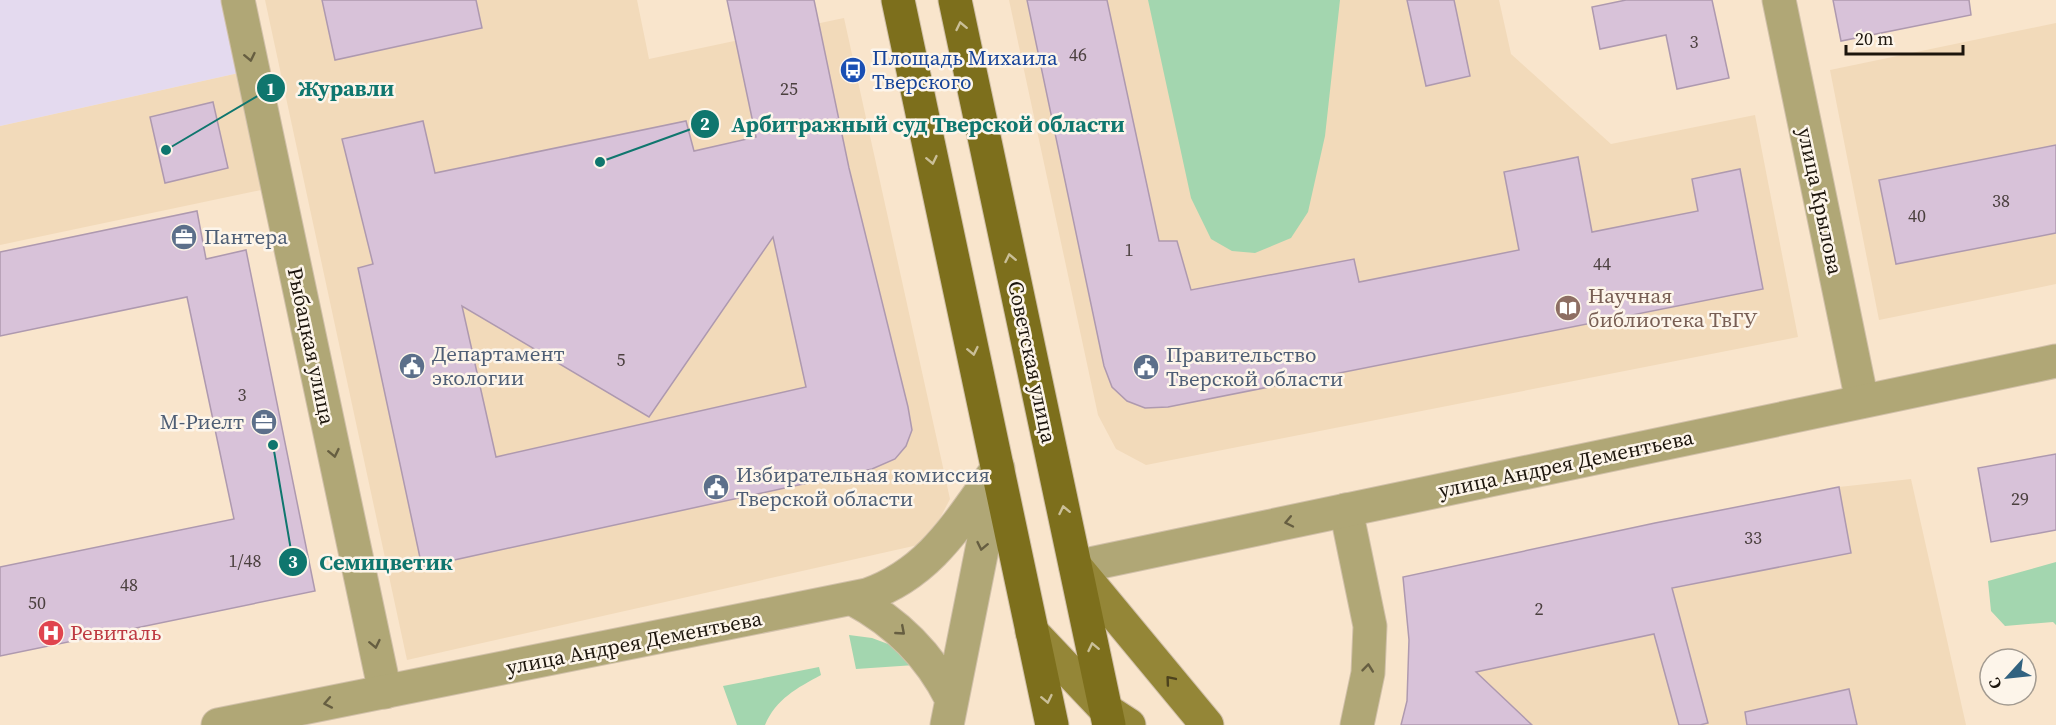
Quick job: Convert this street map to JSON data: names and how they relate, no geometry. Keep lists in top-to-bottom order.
{
  "streets": {
    "main road": ["Советская улица"],
    "street": ["улица Крылова", "Рыбацкая улица", "улица Андрея Дементьева"]
  },
  "crossings": [
    ["улица Крылова", "улица Андрея Дементьева"],
    ["Рыбацкая улица", "улица Андрея Дементьева"],
    ["Советская улица", "улица Андрея Дементьева"]
  ],
  "one_way": ["Рыбацкая улица"],
  "places": {
    "bus stop": ["Площадь Михаила Тверского"],
    "other": ["Журавли", "Арбитражный суд Тверской области", "Семицветик"],
    "office": ["Пантера", "М-Риелт"],
    "library": ["Научная библиотека ТвГУ"],
    "public building": ["Департамент экологии", "Правительство Тверской области", "Избирательная комиcсия Тверской области"],
    "hospital": ["Ревиталь"]
  },
  "house_numbers": [
    "3",
    "46",
    "25",
    "38",
    "40",
    "1",
    "44",
    "5",
    "3",
    "29",
    "33",
    "1/48",
    "48",
    "50",
    "2"
  ],
  "scale_bar": "20 m",
  "north": "bottom left"
}
